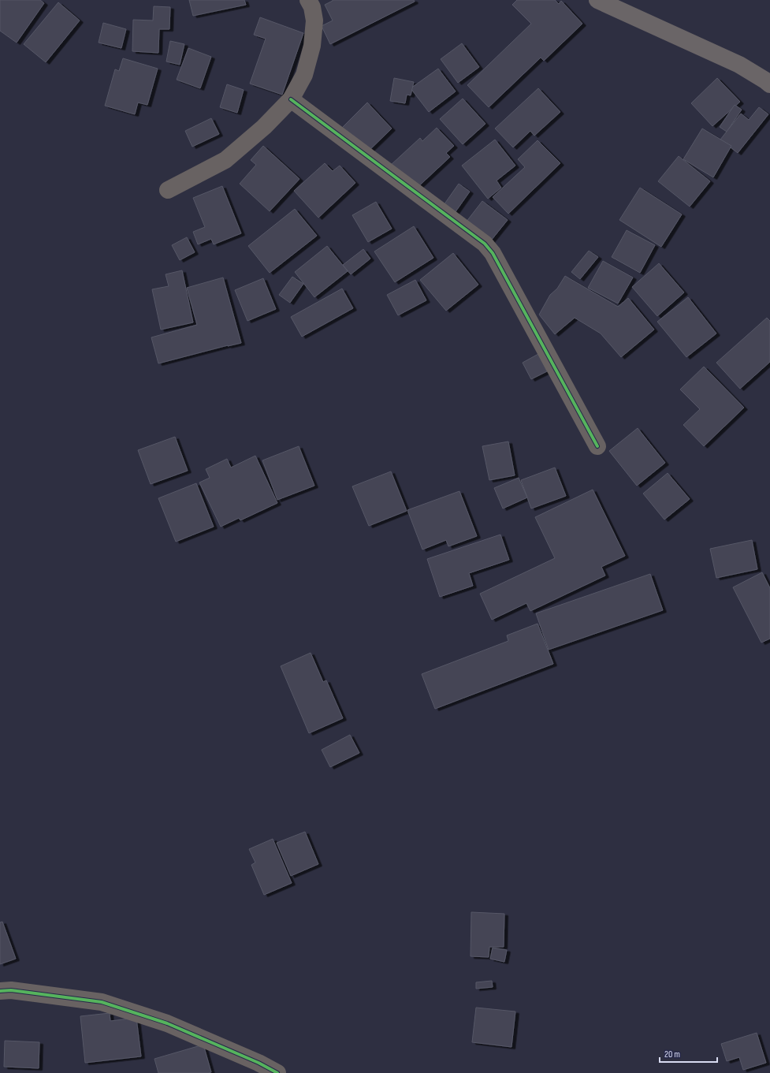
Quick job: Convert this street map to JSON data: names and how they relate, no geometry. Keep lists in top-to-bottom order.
{
  "scale_bar": "20 m"
}
